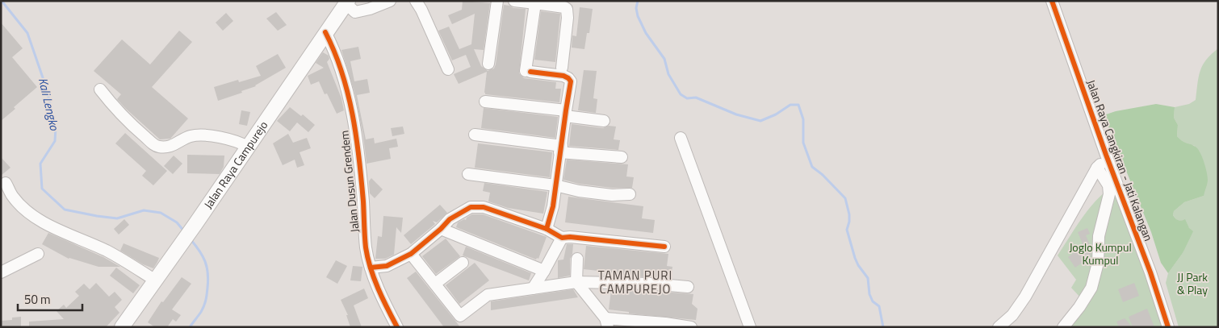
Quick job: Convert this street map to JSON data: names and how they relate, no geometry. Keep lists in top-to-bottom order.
{
  "streets": {
    "main road": ["Jalan Raya Campurejo"],
    "street": ["Jalan Raya Cangkiran - Jati Kalangan", "Jalan Dusun Grendem"]
  },
  "crossings": [
    ["Jalan Raya Campurejo", "Jalan Dusun Grendem"]
  ],
  "districts": ["TAMAN PURI CAMPUREJO"],
  "water": ["Kali Lengko"],
  "parks": ["Joglo Kumpul Kumpul", "JJ Park & Play"],
  "scale_bar": "50 m"
}
